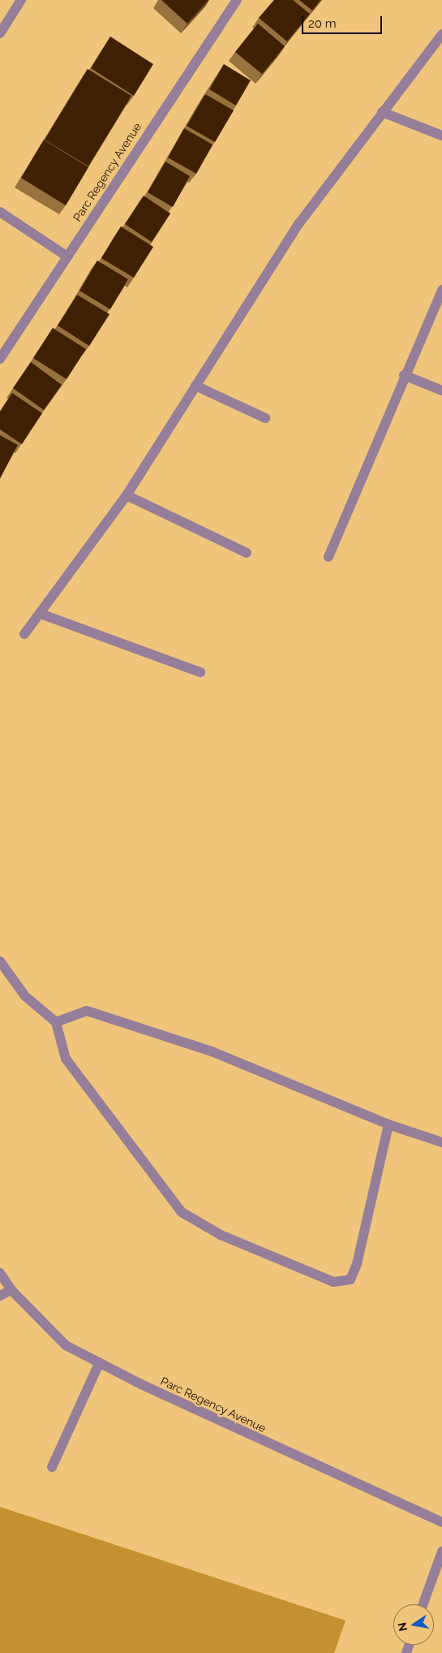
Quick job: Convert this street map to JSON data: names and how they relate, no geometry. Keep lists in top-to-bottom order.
{
  "streets": {
    "street": ["Parc Regency Avenue"]
  },
  "scale_bar": "20 m",
  "north": "left"
}
